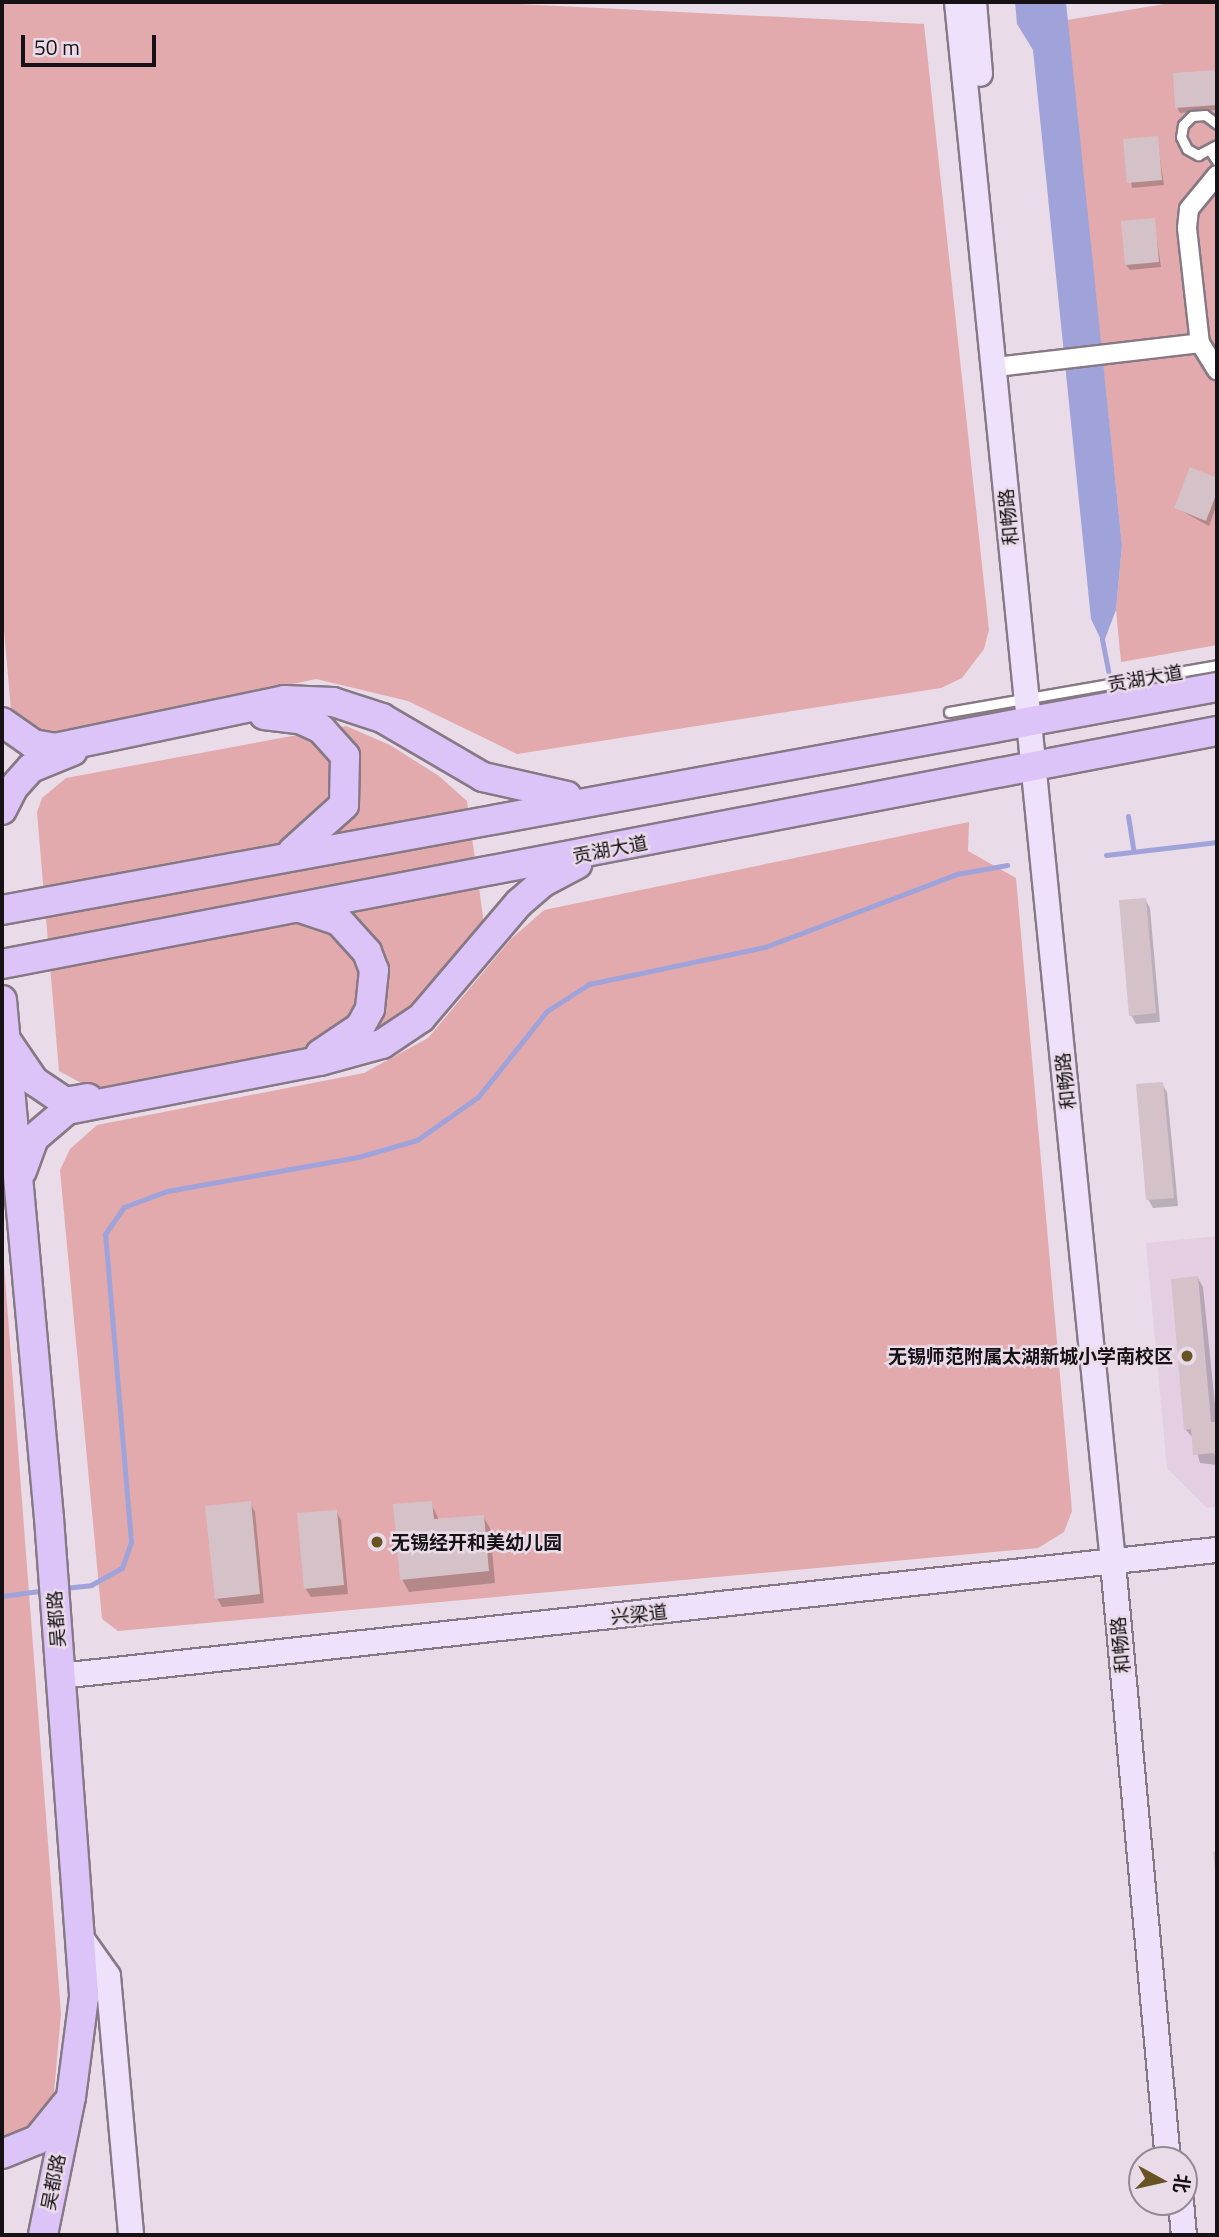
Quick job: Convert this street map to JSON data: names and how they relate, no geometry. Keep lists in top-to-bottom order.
{
  "streets": {
    "main road": ["贡湖大道", "吴都路"],
    "street": ["和畅路", "兴梁道"]
  },
  "crossings": [
    ["和畅路", "贡湖大道"],
    ["和畅路", "兴梁道"],
    ["兴梁道", "吴都路"]
  ],
  "places": ["无锡师范附属太湖新城小学南校区", "无锡经开和美幼儿园"],
  "scale_bar": "50 m",
  "north": "right"
}
